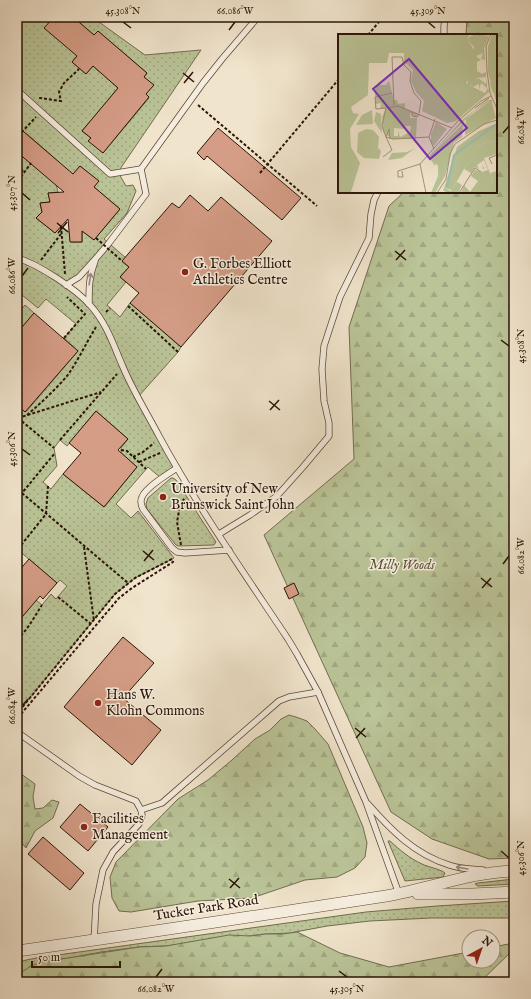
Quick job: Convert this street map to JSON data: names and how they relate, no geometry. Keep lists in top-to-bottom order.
{
  "streets": {
    "street": ["Tucker Park Road"]
  },
  "parks": ["Milly Woods"],
  "places": [
    "G. Forbes Elliott Athletics Centre",
    "University of New Brunswick Saint John",
    "Hans W. Klohn Commons",
    "Facilities Management"
  ],
  "scale_bar": "50 m",
  "north": "top right",
  "coordinates": [
    "45.308°N",
    "66.086°W",
    "45.309°N",
    "66.084°W",
    "45.307°N",
    "45.306°N",
    "66.082°W",
    "45.305°N"
  ]
}
